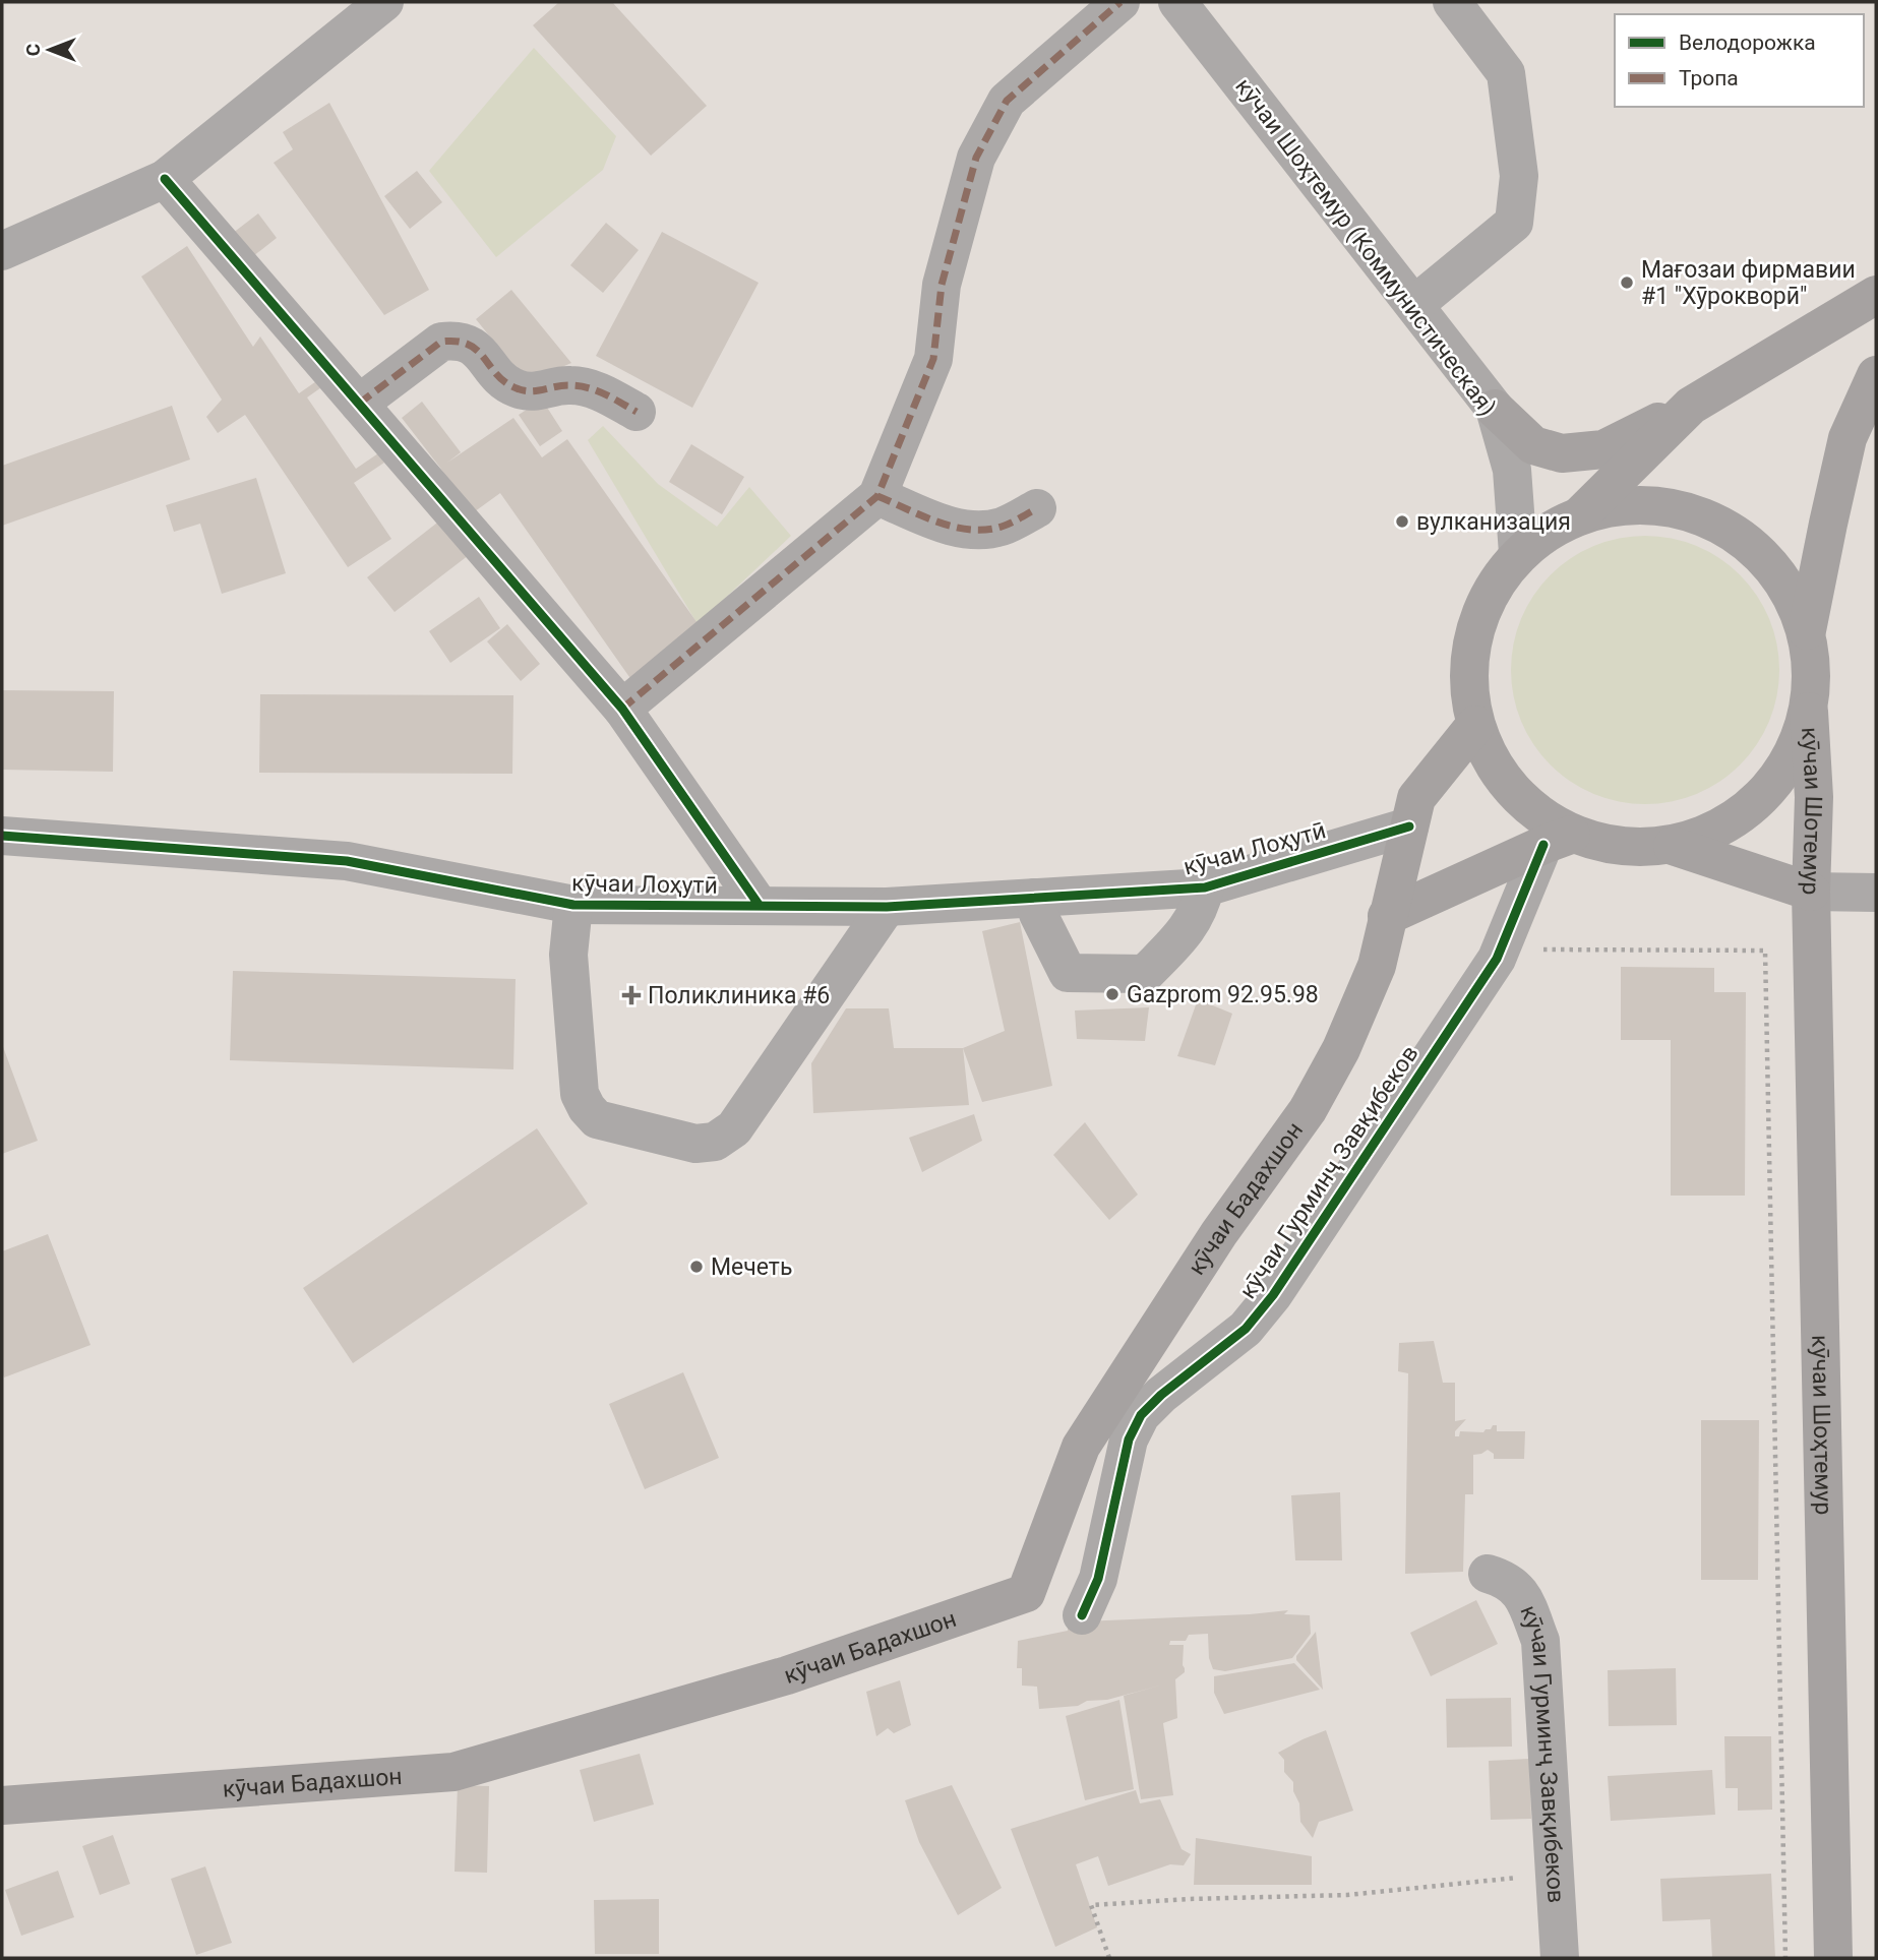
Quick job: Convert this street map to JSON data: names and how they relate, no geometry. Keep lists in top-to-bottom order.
{
  "streets": {
    "main road": ["кӯчаи Шотемур", "кӯчаи Бадахшон", "кӯчаи Шоҳтемур"],
    "street": ["кӯчаи Шоҳтемур (Коммунистическая)", "кӯчаи Лоҳутӣ", "кӯчаи Гурминҷ Завқибеков"]
  },
  "crossings": [
    ["кӯчаи Шотемур", "кӯчаи Шоҳтемур"]
  ],
  "places": {
    "other": [
      "Мағозаи фирмавии #1 \"Хӯрокворӣ\"",
      "вулканизация",
      "Gazprom 92.95.98",
      "Мечеть"
    ],
    "health": ["Поликлиника #6"]
  },
  "legend": ["Велодорожка", "Тропа"],
  "north": "left"
}
